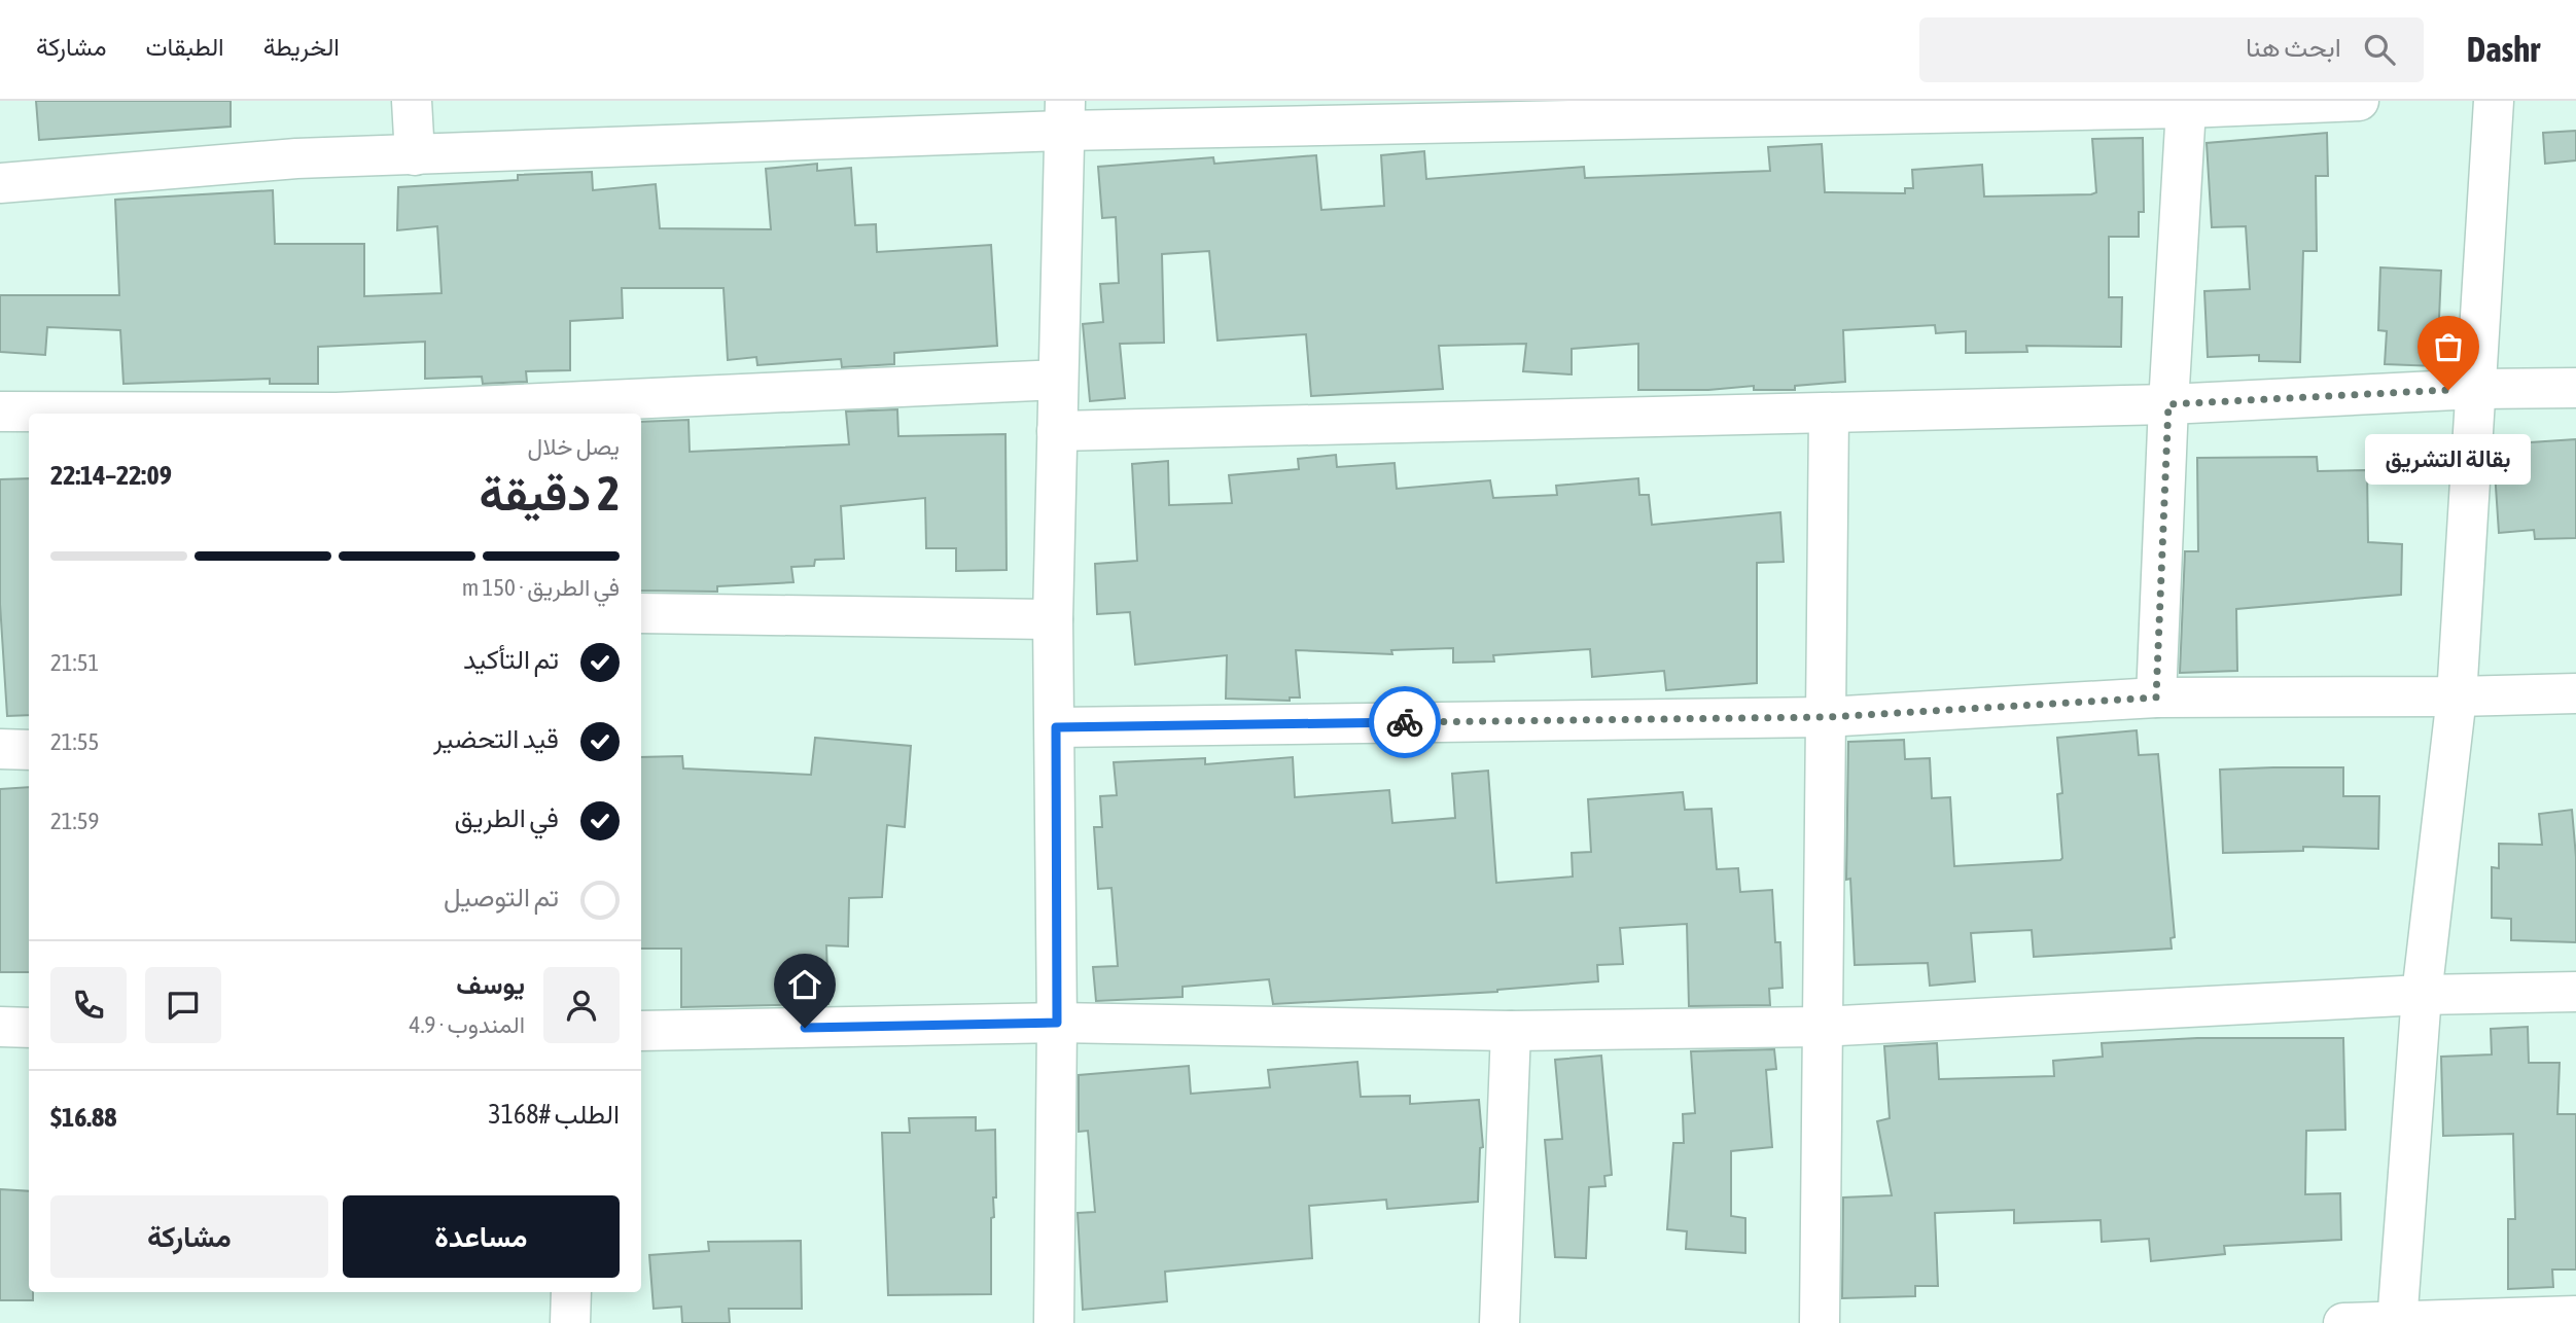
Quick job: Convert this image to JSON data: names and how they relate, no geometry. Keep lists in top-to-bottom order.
{
  "places": ["بقالة التشريق"],
  "page": {
    "header": "Dashr",
    "search": "ابحث هنا",
    "nav": ["الخريطة", "الطبقات", "مشاركة"],
    "heading": ["2 دقيقة", "يصل خلال", "22:09–22:14"],
    "panel": [
      "يوسف",
      "المندوب · 4.9",
      "الطلب #3168",
      "$16.88"
    ],
    "bubble": "بقالة التشريق",
    "bar": "في الطريق · 150 m",
    "list": [
      ["تم التأكيد", "21:51"],
      ["قيد التحضير", "21:55"],
      ["في الطريق", "21:59"],
      "تم التوصيل"
    ],
    "buttons": ["مساعدة", "مشاركة"]
  }
}
